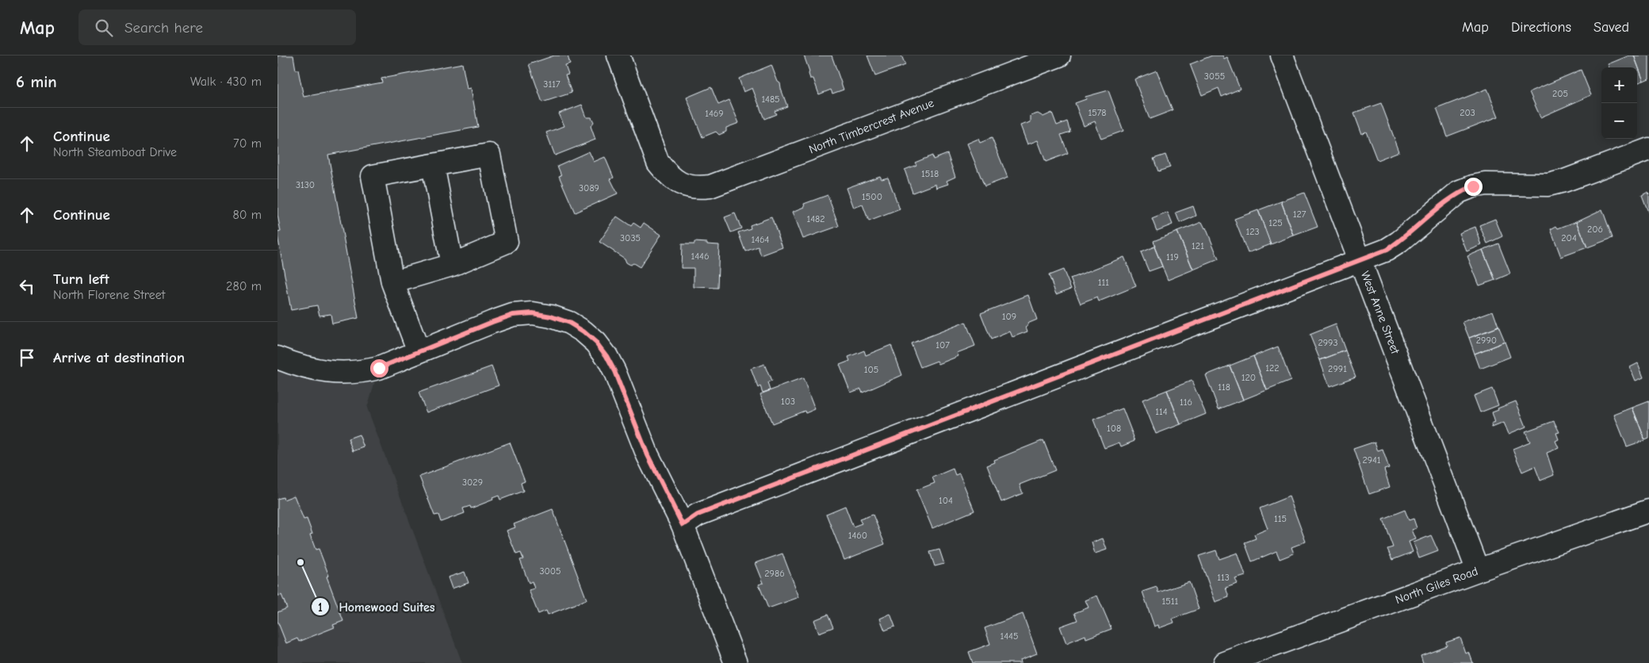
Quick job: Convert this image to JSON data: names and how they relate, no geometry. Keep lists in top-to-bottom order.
{
  "streets": {
    "street": ["North Timbercrest Avenue", "West Anne Street", "North Giles Road"]
  },
  "crossings": [
    ["West Anne Street", "North Giles Road"]
  ],
  "places": ["Homewood Suites"],
  "house_numbers": [
    "3055",
    "3117",
    "205",
    "1485",
    "1578",
    "203",
    "1469",
    "1518",
    "3130",
    "3089",
    "1500",
    "127",
    "1482",
    "125",
    "206",
    "123",
    "3035",
    "204",
    "1464",
    "121",
    "1446",
    "119",
    "111",
    "109",
    "2990",
    "2993",
    "107",
    "122",
    "2991",
    "105",
    "120",
    "118",
    "103",
    "116",
    "114",
    "108",
    "2941",
    "3029",
    "104",
    "115",
    "1460",
    "3005",
    "2986",
    "113",
    "1511",
    "1445"
  ],
  "page": {
    "header": "Map",
    "search": "Search here",
    "nav": ["Map", "Directions", "Saved"],
    "heading": ["6 min", "Walk · 430 m"],
    "map_buttons": ["+", "−"],
    "list": [
      ["Continue", "North Steamboat Drive", "70 m"],
      ["Continue", "80 m"],
      ["Turn left", "North Florene Street", "280 m"],
      "Arrive at destination"
    ]
  }
}
